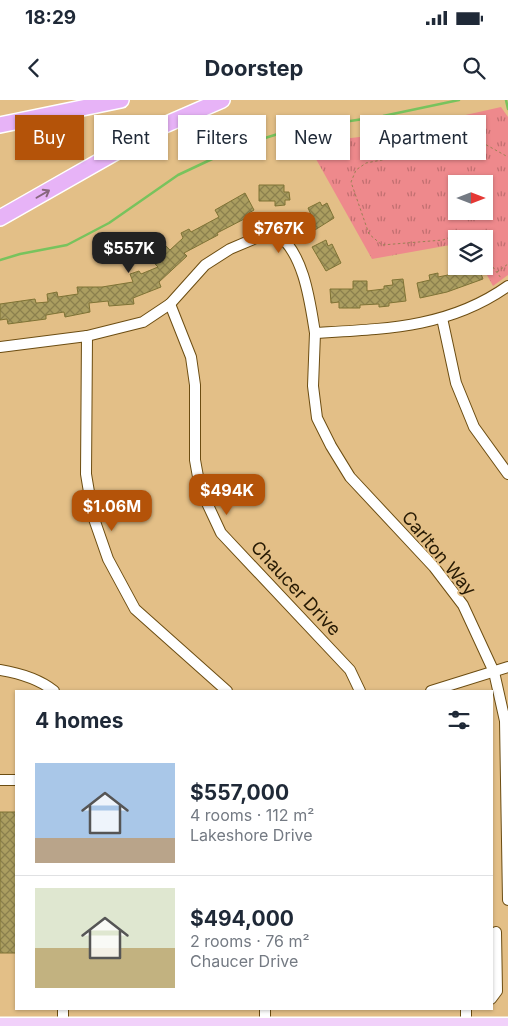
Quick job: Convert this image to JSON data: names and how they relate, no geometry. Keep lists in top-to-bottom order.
{
  "streets": {
    "street": ["Carlton Way", "Chaucer Drive"]
  },
  "crossings": [
    ["Carlton Way", "Chaucer Drive"]
  ],
  "north": "right",
  "page": {
    "status": "18:29",
    "header": "Doorstep",
    "chip": [
      "Buy",
      "Rent",
      "Filters",
      "New",
      "Apartment"
    ],
    "price": [
      "$767K",
      "$557K",
      "$494K",
      "$1.06M"
    ],
    "heading": "4 homes",
    "list": [
      {
        "name": "$557,000",
        "note": "4 rooms · 112 m² · Lakeshore Drive"
      },
      {
        "name": "$494,000",
        "note": "2 rooms · 76 m² · Chaucer Drive"
      }
    ]
  }
}
